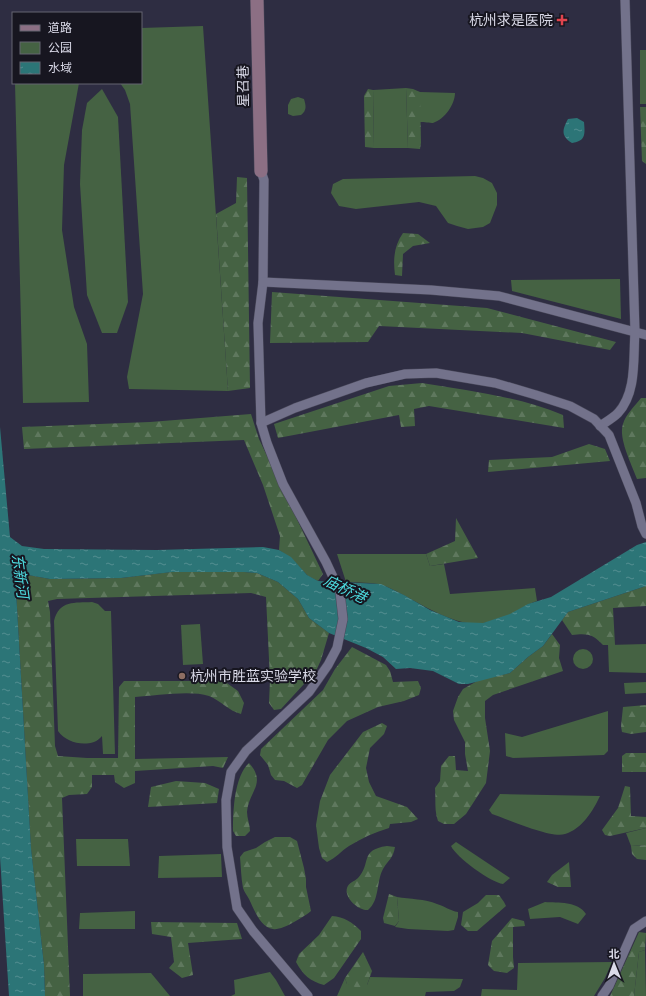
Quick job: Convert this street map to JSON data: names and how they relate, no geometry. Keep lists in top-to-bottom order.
{
  "streets": {
    "street": ["星召巷"]
  },
  "water": ["东新河", "庙桥港"],
  "places": {
    "health": ["杭州求是医院"],
    "other": ["杭州市胜蓝实验学校"]
  },
  "legend": ["道路", "公园", "水域"],
  "north": "top"
}
